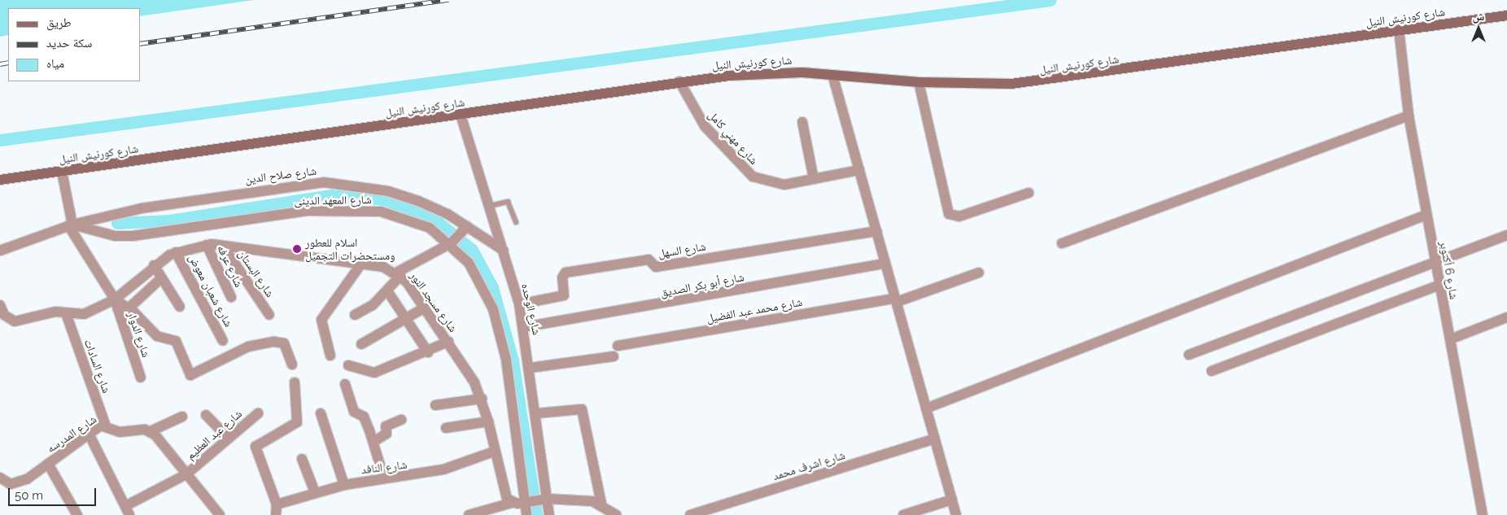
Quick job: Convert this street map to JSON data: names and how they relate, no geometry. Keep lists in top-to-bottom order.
{
  "streets": {
    "main road": ["شارع كورنيش النيل"],
    "street": [
      "شارع مهني كامل",
      "شارع صلاح الدين",
      "شارع المعهد الدينى",
      "شارع السهل",
      "شارع عرفه",
      "شارع 6 أكتوبر",
      "شارع البستان",
      "شارع أبو بكر الصديق",
      "شارع شعبان معوض",
      "شارع مسجد النور",
      "شارع الوحده",
      "شارع محمد عبد الفضيل",
      "شارع الدوار",
      "شارع السادات",
      "شارع المدرسه",
      "شارع عبد العظيم",
      "شارع اشرف محمد",
      "شارع النافد"
    ]
  },
  "crossings": [
    ["شارع كورنيش النيل", "شارع مهني كامل"],
    ["شارع كورنيش النيل", "شارع 6 أكتوبر"],
    ["شارع كورنيش النيل", "شارع الوحده"],
    ["شارع صلاح الدين", "شارع المعهد الدينى"],
    ["شارع صلاح الدين", "شارع الوحده"],
    ["شارع السهل", "شارع الوحده"],
    ["شارع عرفه", "شارع مسجد النور"],
    ["شارع البستان", "شارع مسجد النور"],
    ["شارع أبو بكر الصديق", "شارع الوحده"],
    ["شارع شعبان معوض", "شارع مسجد النور"],
    ["شارع مسجد النور", "شارع الدوار"],
    ["شارع مسجد النور", "شارع السادات"],
    ["شارع مسجد النور", "شارع النافد"],
    ["شارع السادات", "شارع المدرسه"]
  ],
  "places": ["اسلام للعطور ومستحضرات التجميل"],
  "legend": ["طريق", "سكة حديد", "مياه"],
  "scale_bar": "50 m",
  "north": "top"
}
